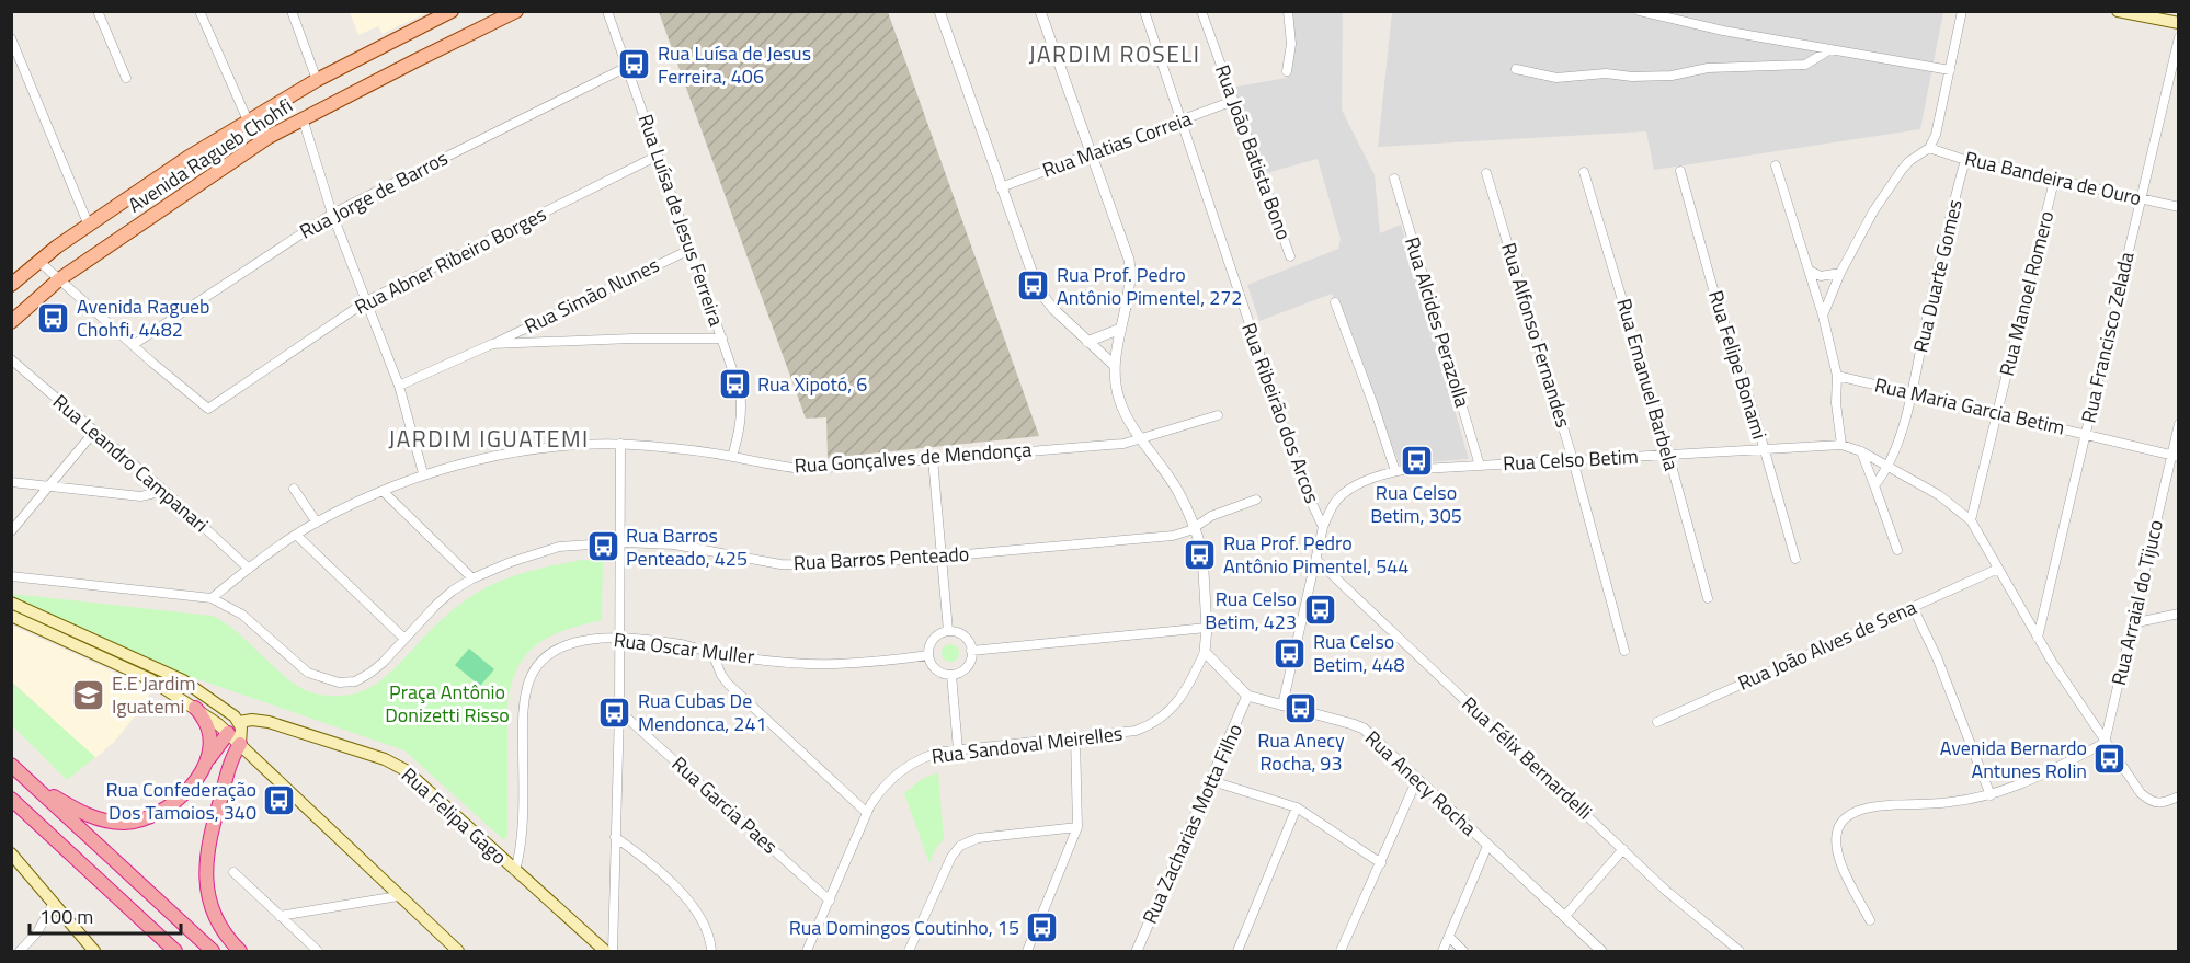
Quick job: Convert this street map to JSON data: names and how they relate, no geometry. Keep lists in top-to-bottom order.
{
  "streets": {
    "main road": ["Avenida Ragueb Chohfi", "Rua Felipa Gago"],
    "street": [
      "Rua Matias Correia",
      "Rua João Batista Bono",
      "Rua Bandeira de Ouro",
      "Rua Jorge de Barros",
      "Rua Luísa de Jesus Ferreira",
      "Rua Abner Ribeiro Borges",
      "Rua Duarte Gomes",
      "Rua Manoel Romero",
      "Rua Simão Nunes",
      "Rua Alcides Perazolla",
      "Rua Alfonso Fernandes",
      "Rua Francisco Zelada",
      "Rua Felipe Bonami",
      "Rua Emanuel Barbela",
      "Rua Maria Garcia Betim",
      "Rua Ribeirão dos Arcos",
      "Rua Gonçalves de Mendonça",
      "Rua Celso Betim",
      "Rua Leandro Campanari",
      "Rua Barros Penteado",
      "Rua Arraial do Tijuco",
      "Rua João Alves de Sena",
      "Rua Oscar Muller",
      "Rua Sandoval Meirelles",
      "Rua Félix Bernardelli",
      "Rua Anecy Rocha",
      "Rua Garcia Paes",
      "Rua Zacharias Motta Filho"
    ]
  },
  "crossings": [
    ["Rua Matias Correia", "Rua João Batista Bono"],
    ["Rua Matias Correia", "Rua Ribeirão dos Arcos"],
    ["Avenida Ragueb Chohfi", "Rua Abner Ribeiro Borges"],
    ["Rua Bandeira de Ouro", "Rua Duarte Gomes"],
    ["Rua Bandeira de Ouro", "Rua Manoel Romero"],
    ["Rua Bandeira de Ouro", "Rua Francisco Zelada"],
    ["Rua Jorge de Barros", "Rua Luísa de Jesus Ferreira"],
    ["Rua Jorge de Barros", "Rua Abner Ribeiro Borges"],
    ["Rua Luísa de Jesus Ferreira", "Rua Abner Ribeiro Borges"],
    ["Rua Luísa de Jesus Ferreira", "Rua Simão Nunes"],
    ["Rua Duarte Gomes", "Rua Maria Garcia Betim"],
    ["Rua Manoel Romero", "Rua Maria Garcia Betim"],
    ["Rua Alcides Perazolla", "Rua Celso Betim"],
    ["Rua Alfonso Fernandes", "Rua Celso Betim"],
    ["Rua Francisco Zelada", "Rua Maria Garcia Betim"],
    ["Rua Felipe Bonami", "Rua Celso Betim"],
    ["Rua Emanuel Barbela", "Rua Celso Betim"],
    ["Rua Maria Garcia Betim", "Rua Arraial do Tijuco"],
    ["Rua Ribeirão dos Arcos", "Rua Celso Betim"],
    ["Rua Ribeirão dos Arcos", "Rua Félix Bernardelli"],
    ["Rua Ribeirão dos Arcos", "Rua Anecy Rocha"],
    ["Rua Gonçalves de Mendonça", "Rua Leandro Campanari"],
    ["Rua Gonçalves de Mendonça", "Rua Barros Penteado"],
    ["Rua Oscar Muller", "Rua Felipa Gago"],
    ["Rua Sandoval Meirelles", "Rua Anecy Rocha"],
    ["Rua Sandoval Meirelles", "Rua Garcia Paes"],
    ["Rua Anecy Rocha", "Rua Zacharias Motta Filho"]
  ],
  "districts": ["JARDIM ROSELI", "JARDIM IGUATEMI"],
  "parks": ["Praça Antônio Donizetti Risso"],
  "places": {
    "bus stop": [
      "Rua Luísa de Jesus Ferreira, 406",
      "Rua Prof. Pedro Antônio Pimentel, 272",
      "Avenida Ragueb Chohfi, 4482",
      "Rua Xipotó, 6",
      "Rua Celso Betim, 305",
      "Rua Barros Penteado, 425",
      "Rua Prof. Pedro Antônio Pimentel, 544",
      "Rua Celso Betim, 423",
      "Rua Celso Betim, 448",
      "Rua Anecy Rocha, 93",
      "Rua Cubas De Mendonca, 241",
      "Avenida Bernardo Antunes Rolin",
      "Rua Confederação Dos Tamoios, 340",
      "Rua Domingos Coutinho, 15"
    ],
    "school or university": ["E.E Jardim Iguatemi"]
  },
  "scale_bar": "100 m"
}
